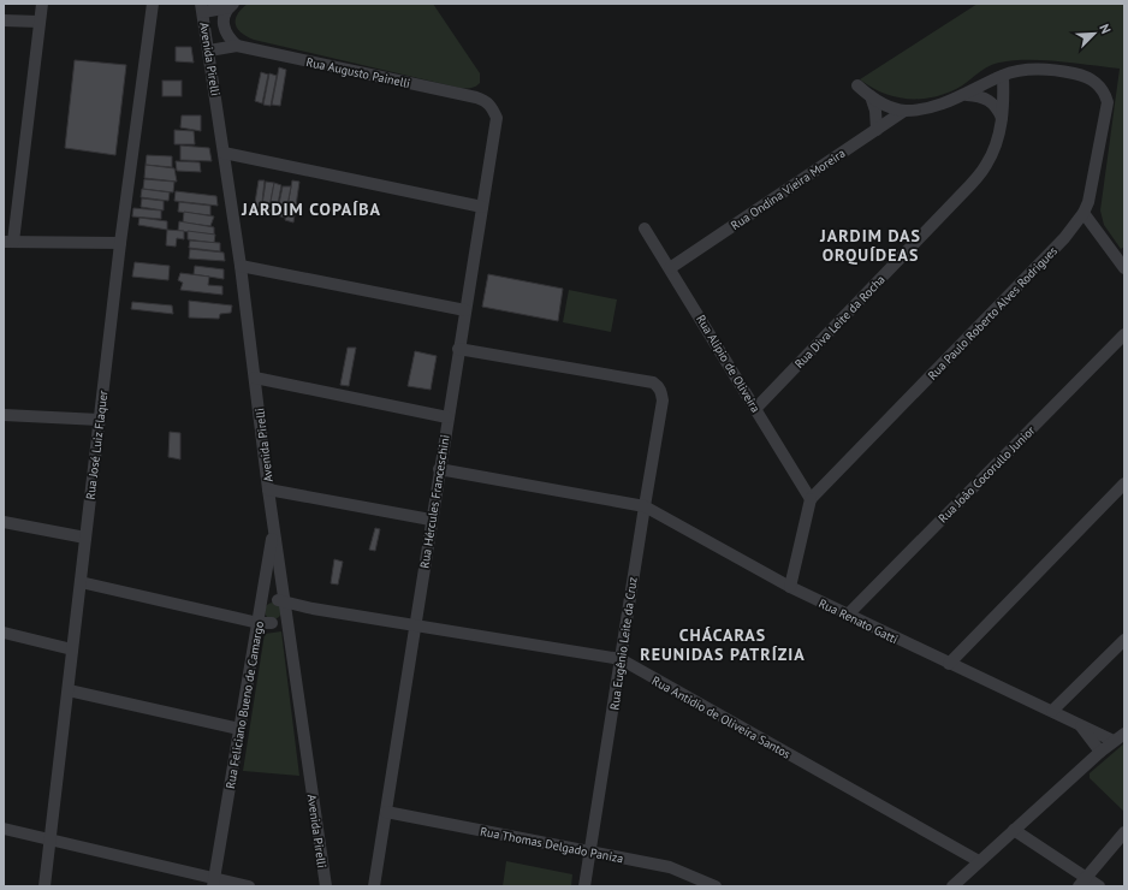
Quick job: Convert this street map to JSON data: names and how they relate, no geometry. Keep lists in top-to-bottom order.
{
  "streets": {
    "street": [
      "Avenida Pirelli",
      "Rua Augusto Painelli",
      "Rua Ondina Vieira Moreira",
      "Rua Paulo Roberto Alves Rodrigues",
      "Rua Diva Leite da Rocha",
      "Rua Alípio de Oliveira",
      "Rua José Luiz Flaquer",
      "Rua João Cocorullo Junior",
      "Rua Hércules Franceschini",
      "Rua Renato Gatti",
      "Rua Eugênio Leite da Cruz",
      "Rua Feliciano Bueno de Camargo",
      "Rua Antidio de Oliveira Santos",
      "Rua Thomas Delgado Paniza"
    ]
  },
  "crossings": [
    ["Avenida Pirelli", "Rua Augusto Painelli"],
    ["Avenida Pirelli", "Rua Feliciano Bueno de Camargo"],
    ["Avenida Pirelli", "Rua Antidio de Oliveira Santos"],
    ["Rua Augusto Painelli", "Rua Hércules Franceschini"],
    ["Rua Ondina Vieira Moreira", "Rua Alípio de Oliveira"],
    ["Rua Paulo Roberto Alves Rodrigues", "Rua Diva Leite da Rocha"],
    ["Rua Paulo Roberto Alves Rodrigues", "Rua Alípio de Oliveira"],
    ["Rua Diva Leite da Rocha", "Rua Alípio de Oliveira"],
    ["Rua João Cocorullo Junior", "Rua Renato Gatti"],
    ["Rua Hércules Franceschini", "Rua Renato Gatti"],
    ["Rua Hércules Franceschini", "Rua Eugênio Leite da Cruz"],
    ["Rua Hércules Franceschini", "Rua Antidio de Oliveira Santos"],
    ["Rua Hércules Franceschini", "Rua Thomas Delgado Paniza"],
    ["Rua Renato Gatti", "Rua Eugênio Leite da Cruz"],
    ["Rua Eugênio Leite da Cruz", "Rua Antidio de Oliveira Santos"],
    ["Rua Eugênio Leite da Cruz", "Rua Thomas Delgado Paniza"]
  ],
  "districts": ["JARDIM COPAÍBA", "JARDIM DAS ORQUÍDEAS", "CHÁCARAS REUNIDAS PATRÍZIA"],
  "north": "top right"
}
